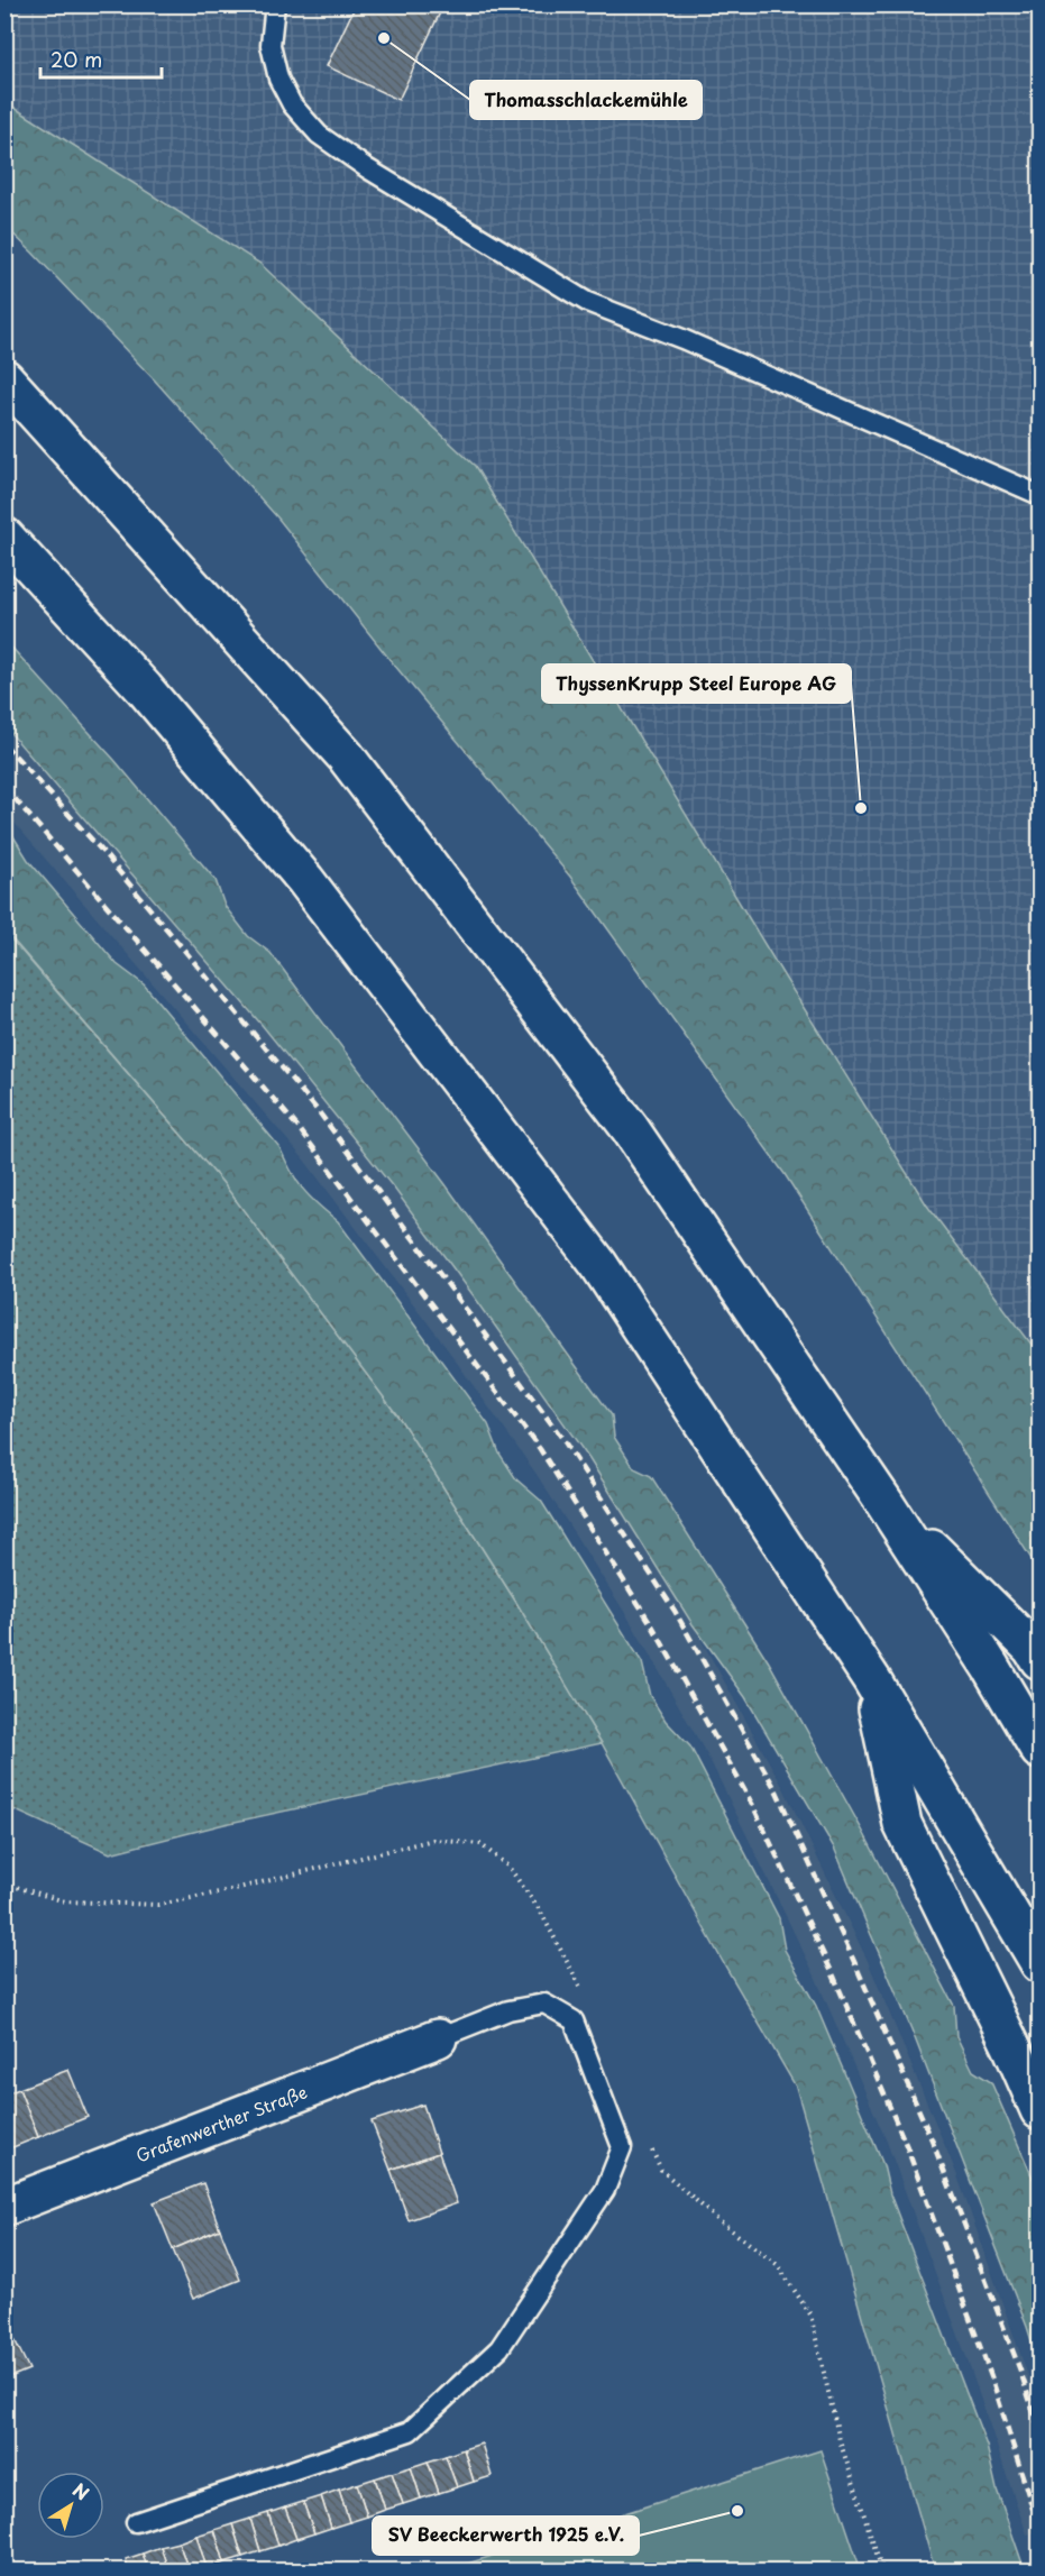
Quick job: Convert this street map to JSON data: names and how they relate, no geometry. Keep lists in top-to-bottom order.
{
  "streets": {
    "main road": ["Grafenwerther Straße"]
  },
  "places": ["Thomasschlackemühle", "ThyssenKrupp Steel Europe AG", "SV Beeckerwerth 1925 e.V."],
  "scale_bar": "20 m",
  "north": "top right"
}
